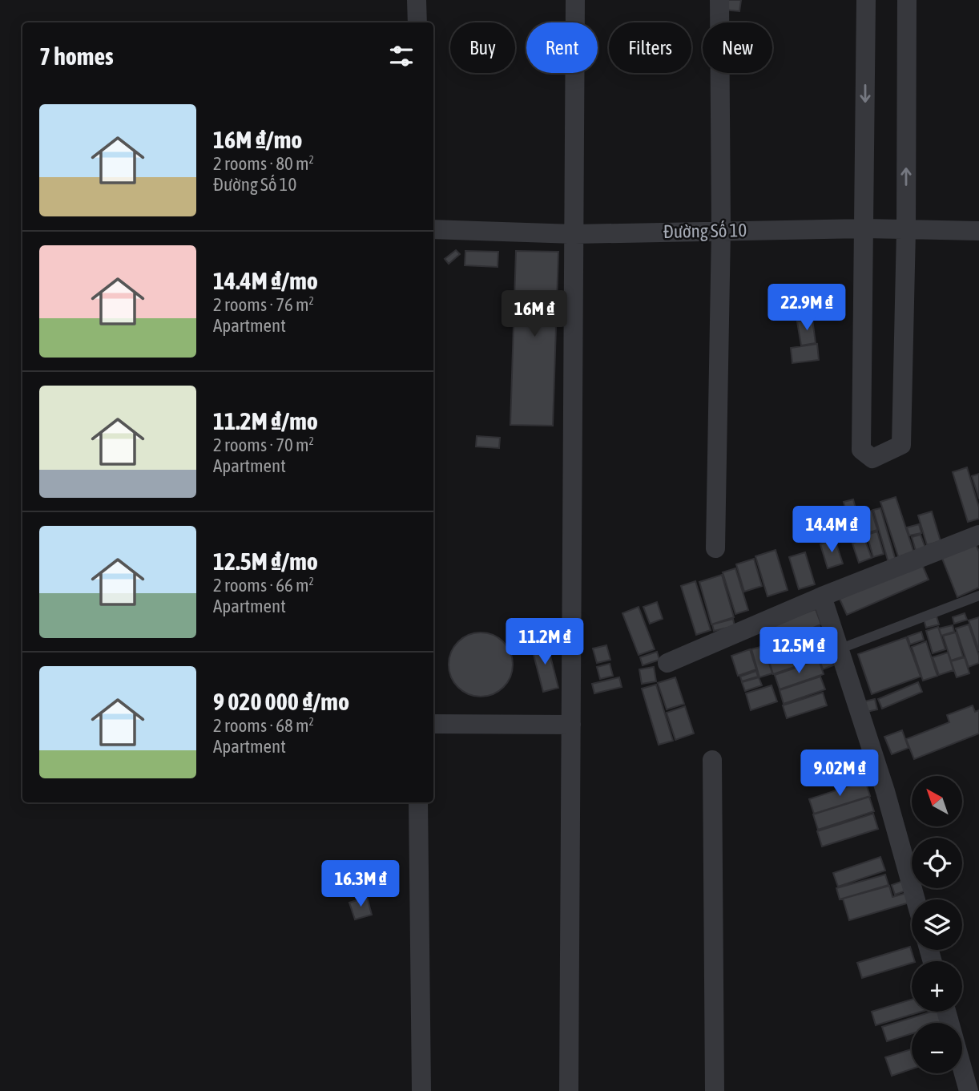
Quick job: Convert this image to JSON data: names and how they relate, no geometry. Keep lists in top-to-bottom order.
{
  "streets": {
    "street": ["Đường Số 10"]
  },
  "north": "top left",
  "page": {
    "chip": [
      "Buy",
      "Rent",
      "Filters",
      "New"
    ],
    "heading": "7 homes",
    "list": [
      {
        "name": "16M ₫/mo",
        "note": "2 rooms · 80 m² · Đường Số 10"
      },
      {
        "name": "14.4M ₫/mo",
        "note": "2 rooms · 76 m² · Apartment"
      },
      {
        "name": "11.2M ₫/mo",
        "note": "2 rooms · 70 m² · Apartment"
      },
      {
        "name": "12.5M ₫/mo",
        "note": "2 rooms · 66 m² · Apartment"
      },
      {
        "name": "9 020 000 ₫/mo",
        "note": "2 rooms · 68 m² · Apartment"
      }
    ],
    "price": [
      "22.9M ₫",
      "16M ₫",
      "14.4M ₫",
      "11.2M ₫",
      "12.5M ₫",
      "9.02M ₫",
      "16.3M ₫"
    ],
    "map_buttons": ["+", "−"]
  }
}
